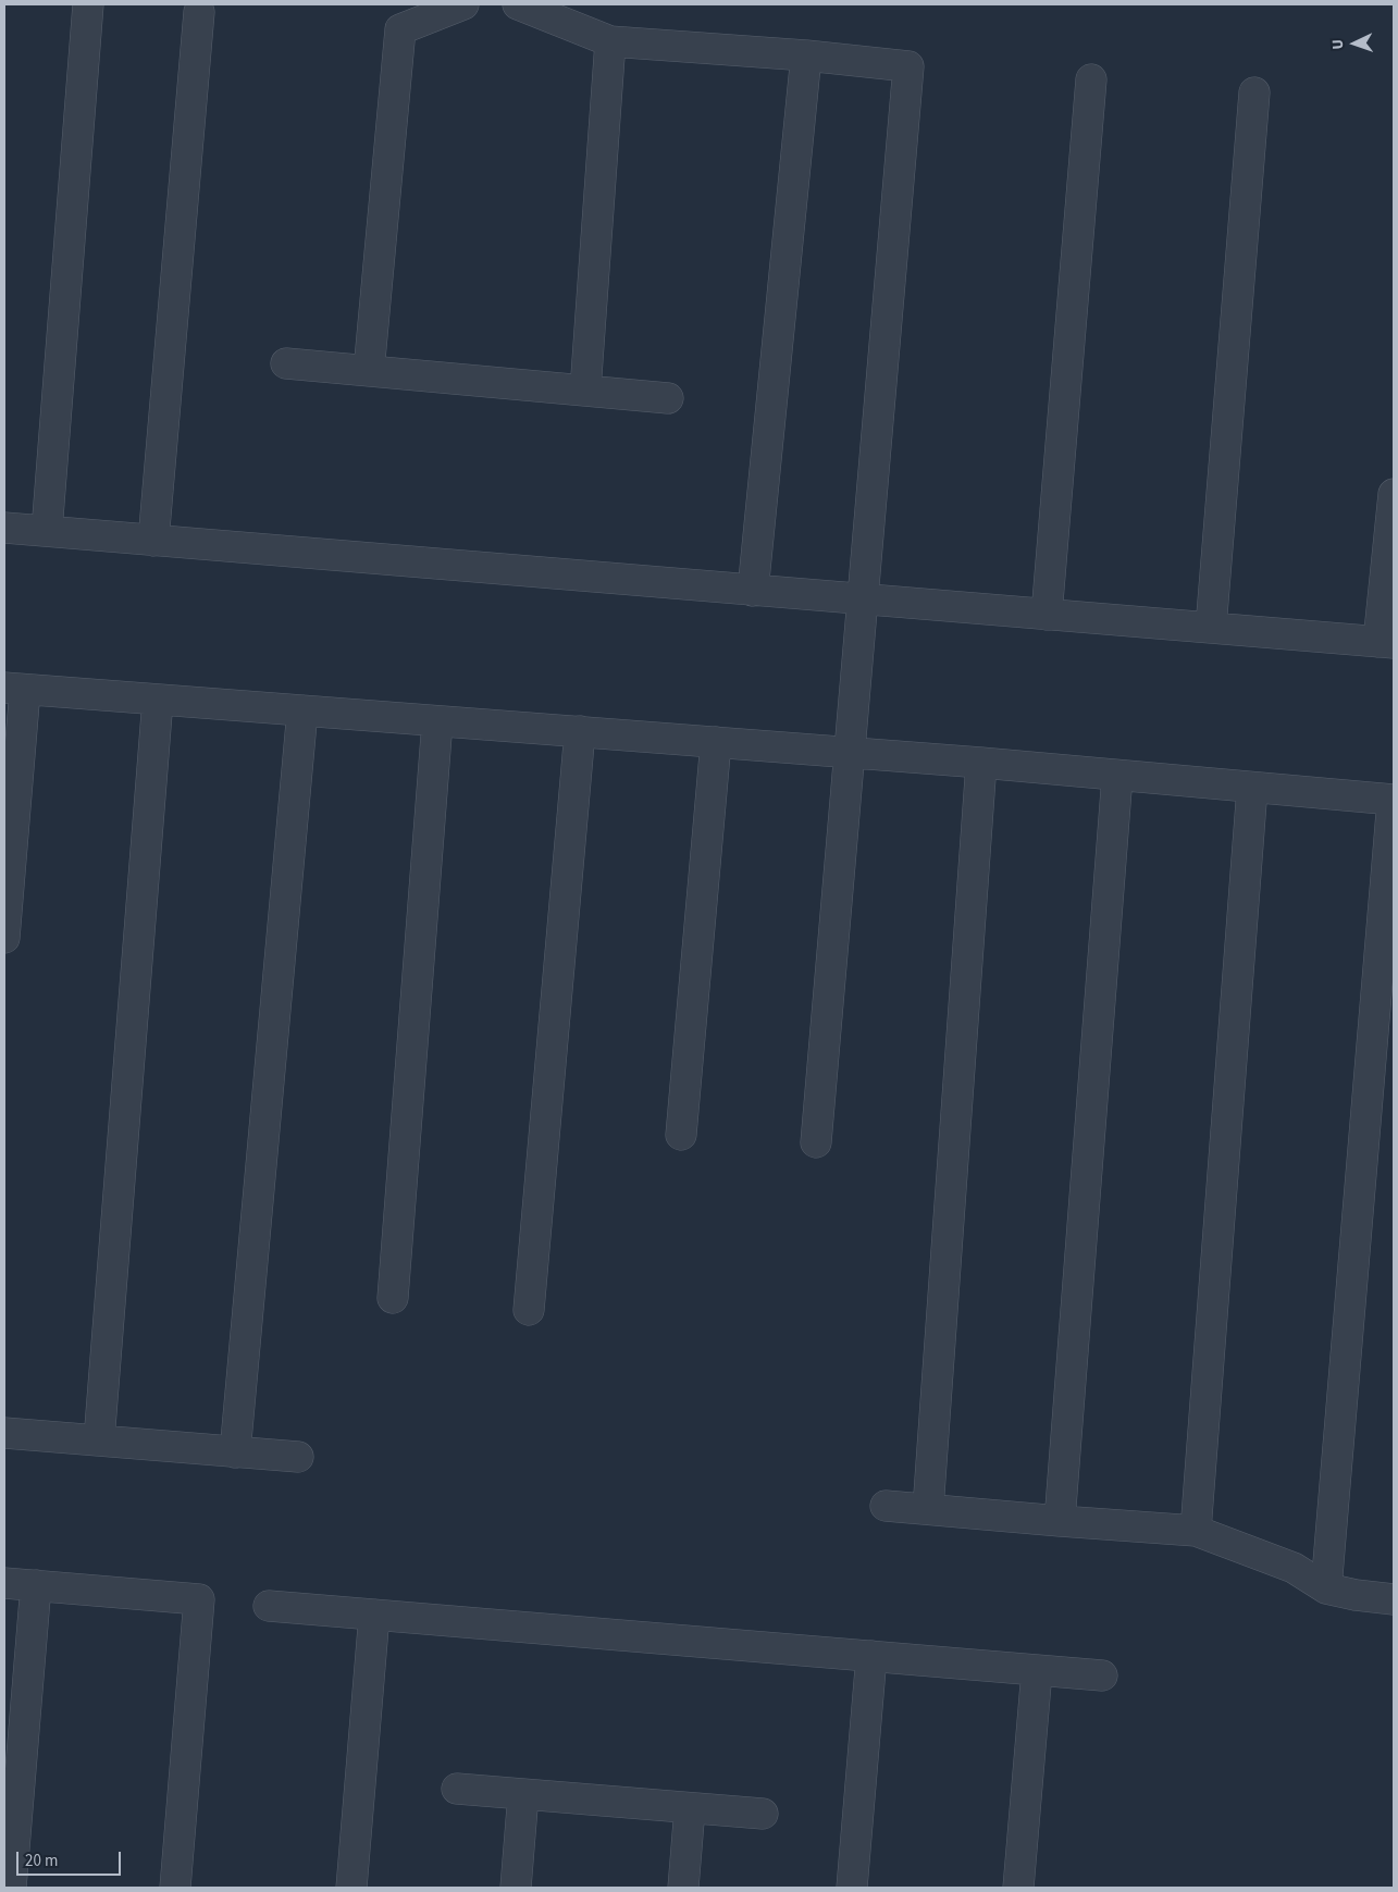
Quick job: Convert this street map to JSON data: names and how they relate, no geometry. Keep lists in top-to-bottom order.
{
  "scale_bar": "20 m",
  "north": "left"
}
